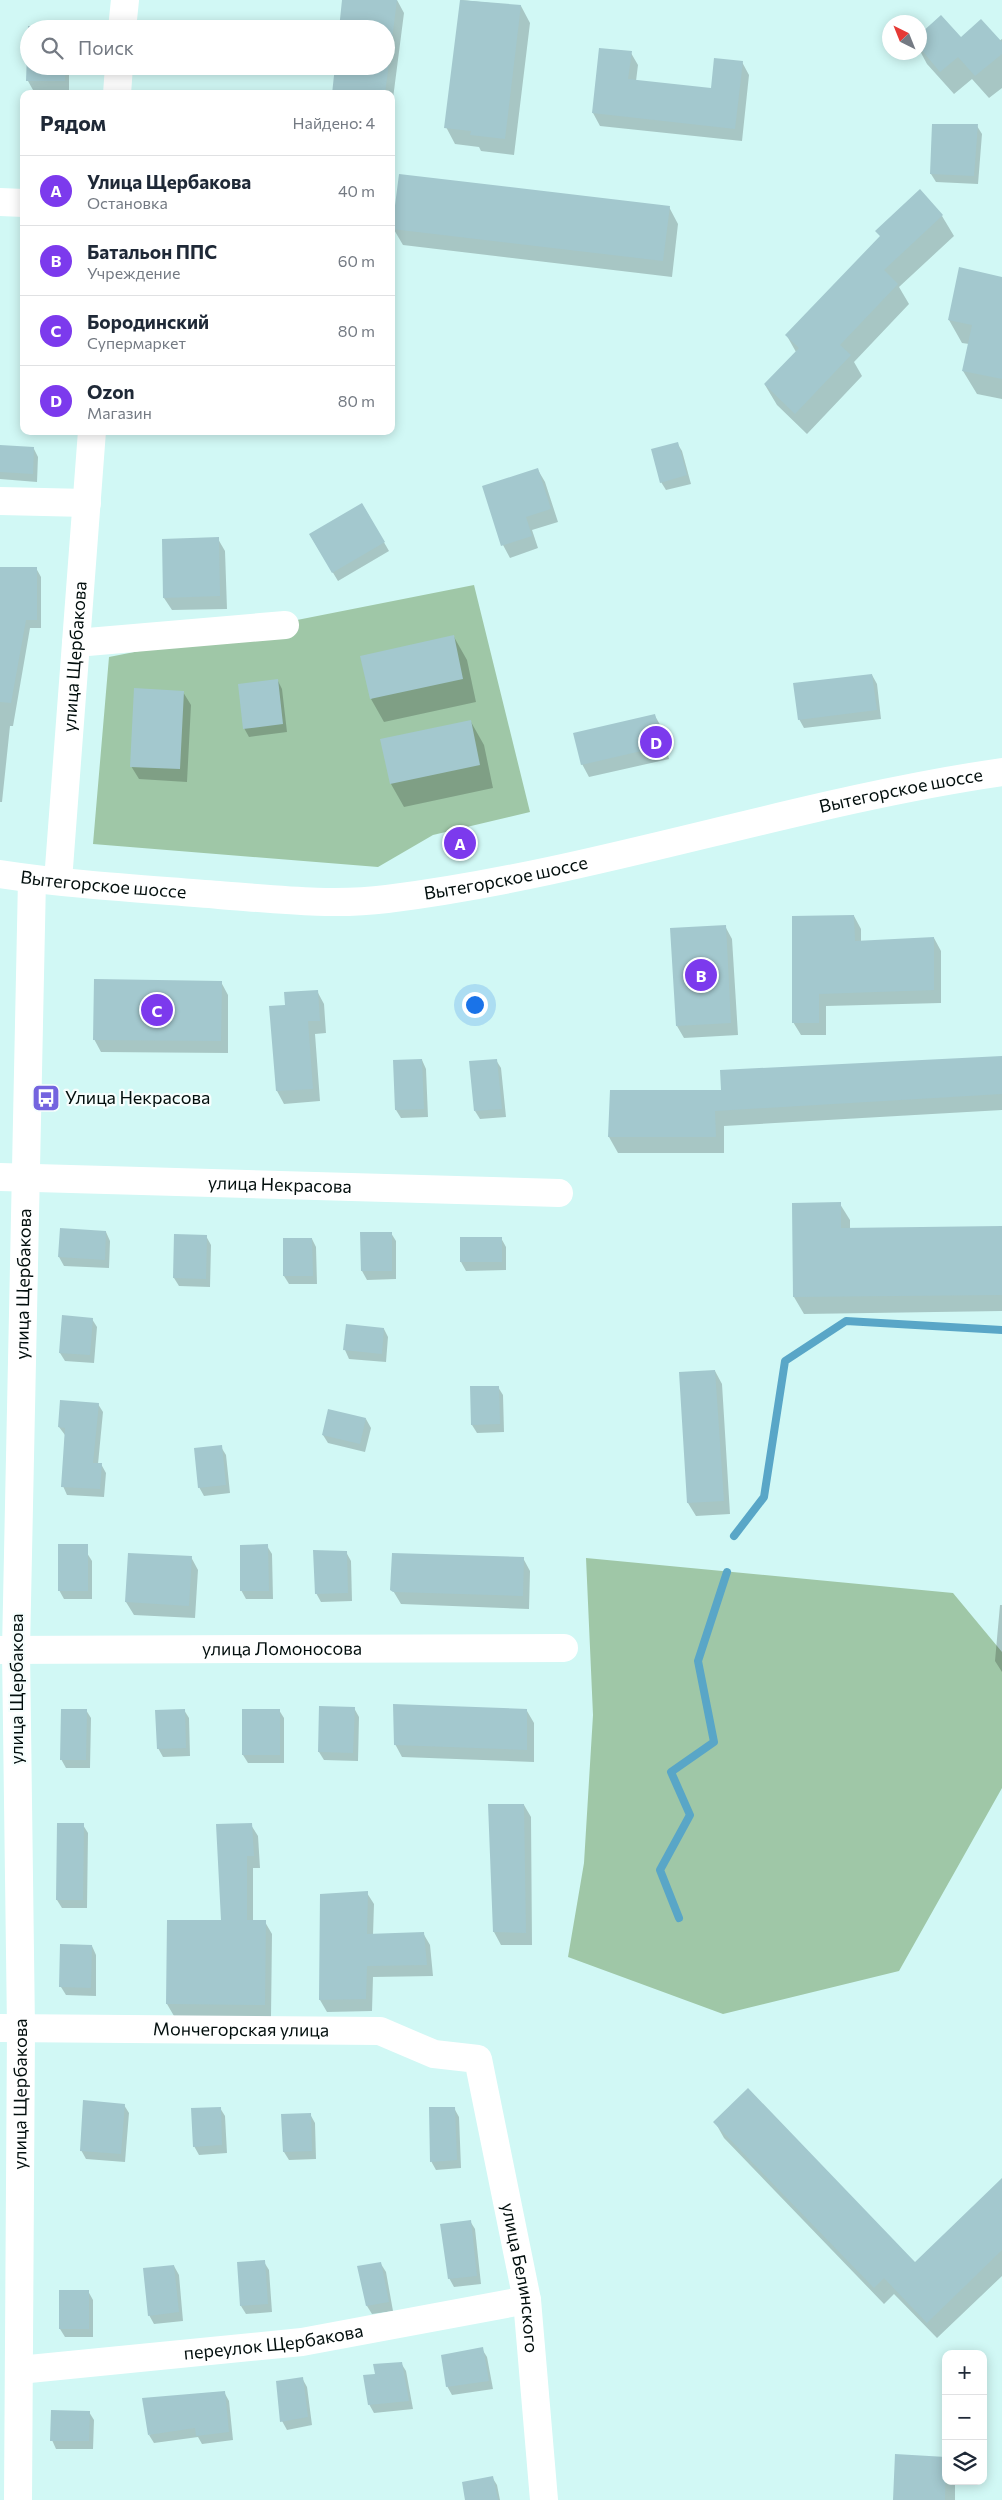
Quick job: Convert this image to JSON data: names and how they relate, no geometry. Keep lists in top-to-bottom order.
{
  "streets": {
    "street": [
      "улица Щербакова",
      "Вытегорское шоссе",
      "улица Некрасова",
      "улица Ломоносова",
      "Мончегорская улица",
      "улица Белинского",
      "переулок Щербакова"
    ]
  },
  "crossings": [
    ["улица Щербакова", "Вытегорское шоссе"],
    ["улица Щербакова", "улица Некрасова"],
    ["улица Щербакова", "улица Ломоносова"],
    ["улица Щербакова", "Мончегорская улица"],
    ["улица Щербакова", "переулок Щербакова"],
    ["Мончегорская улица", "улица Белинского"],
    ["улица Белинского", "переулок Щербакова"]
  ],
  "places": {
    "bus stop": ["Улица Некрасова"]
  },
  "north": "top left",
  "page": {
    "search": "Поиск",
    "heading": ["Рядом", "Найдено: 4"],
    "list": [
      {
        "mark": "A",
        "name": "Улица Щербакова",
        "note": "Остановка",
        "value": "40 m"
      },
      {
        "mark": "B",
        "name": "Батальон ППС",
        "note": "Учреждение",
        "value": "60 m"
      },
      {
        "mark": "C",
        "name": "Бородинский",
        "note": "Супермаркет",
        "value": "80 m"
      },
      {
        "mark": "D",
        "name": "Ozon",
        "note": "Магазин",
        "value": "80 m"
      }
    ],
    "pins": [
      "D",
      "A",
      "B",
      "C"
    ],
    "map_buttons": ["+", "−"]
  }
}
